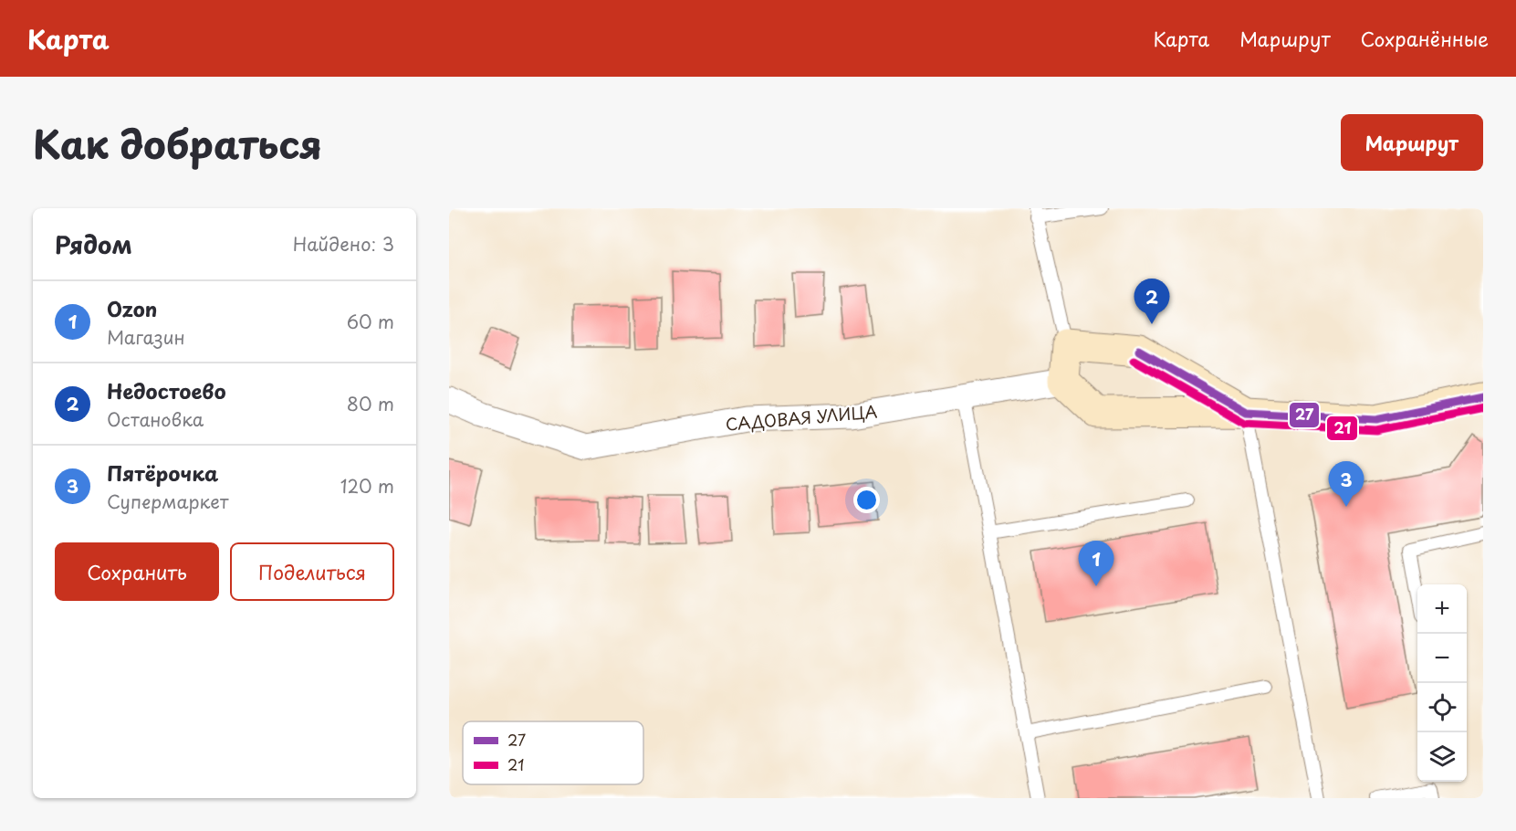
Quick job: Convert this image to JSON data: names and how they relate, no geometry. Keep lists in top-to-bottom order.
{
  "streets": {
    "street": ["САДОВАЯ УЛИЦА"]
  },
  "lines": ["transit line 27", "transit line 21"],
  "legend": ["27", "21"],
  "page": {
    "header": "Карта",
    "nav": ["Карта", "Маршрут", "Сохранённые"],
    "title": "Как добраться",
    "buttons": [
      "Маршрут",
      ["Сохранить", "Поделиться"]
    ],
    "heading": ["Рядом", "Найдено: 3"],
    "pins": ["2", "3", "1"],
    "list": [
      {
        "mark": "1",
        "name": "Ozon",
        "note": "Магазин",
        "value": "60 m"
      },
      {
        "mark": "2",
        "name": "Недостоево",
        "note": "Остановка",
        "value": "80 m"
      },
      {
        "mark": "3",
        "name": "Пятёрочка",
        "note": "Супермаркет",
        "value": "120 m"
      }
    ],
    "map_buttons": ["+", "−"]
  }
}
